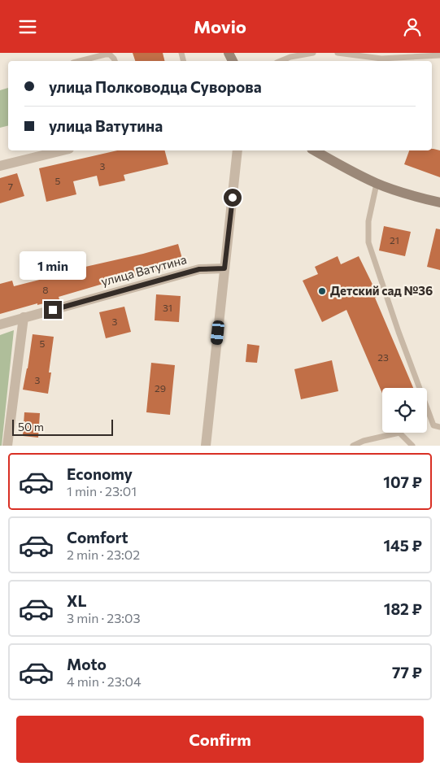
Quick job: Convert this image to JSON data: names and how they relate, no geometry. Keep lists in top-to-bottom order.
{
  "streets": {
    "street": ["улица Ватутина"]
  },
  "places": ["Детский сад №36"],
  "house_numbers": [
    "3",
    "5",
    "7",
    "21",
    "8",
    "31",
    "3",
    "5",
    "23",
    "3",
    "29"
  ],
  "scale_bar": "50 m",
  "page": {
    "header": "Movio",
    "banner": ["улица Полководца Суворова", "улица Ватутина"],
    "bubble": "1 min",
    "scale": "50 m",
    "list": [
      {
        "name": "Economy",
        "note": "1 min · 23:01",
        "value": "107 ₽"
      },
      {
        "name": "Comfort",
        "note": "2 min · 23:02",
        "value": "145 ₽"
      },
      {
        "name": "XL",
        "note": "3 min · 23:03",
        "value": "182 ₽"
      },
      {
        "name": "Moto",
        "note": "4 min · 23:04",
        "value": "77 ₽"
      }
    ],
    "buttons": "Confirm"
  }
}
